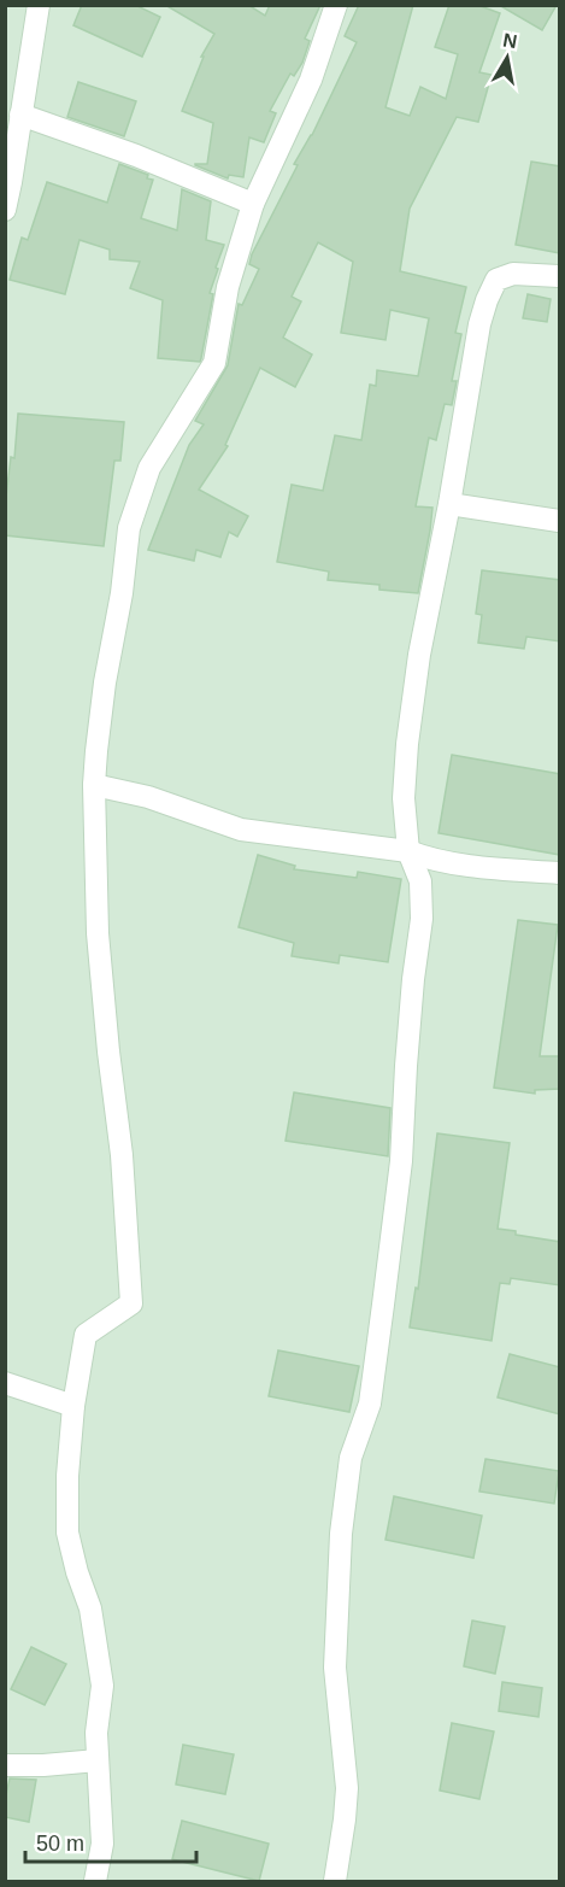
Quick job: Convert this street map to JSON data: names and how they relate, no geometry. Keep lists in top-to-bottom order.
{
  "scale_bar": "50 m",
  "north": "top"
}
